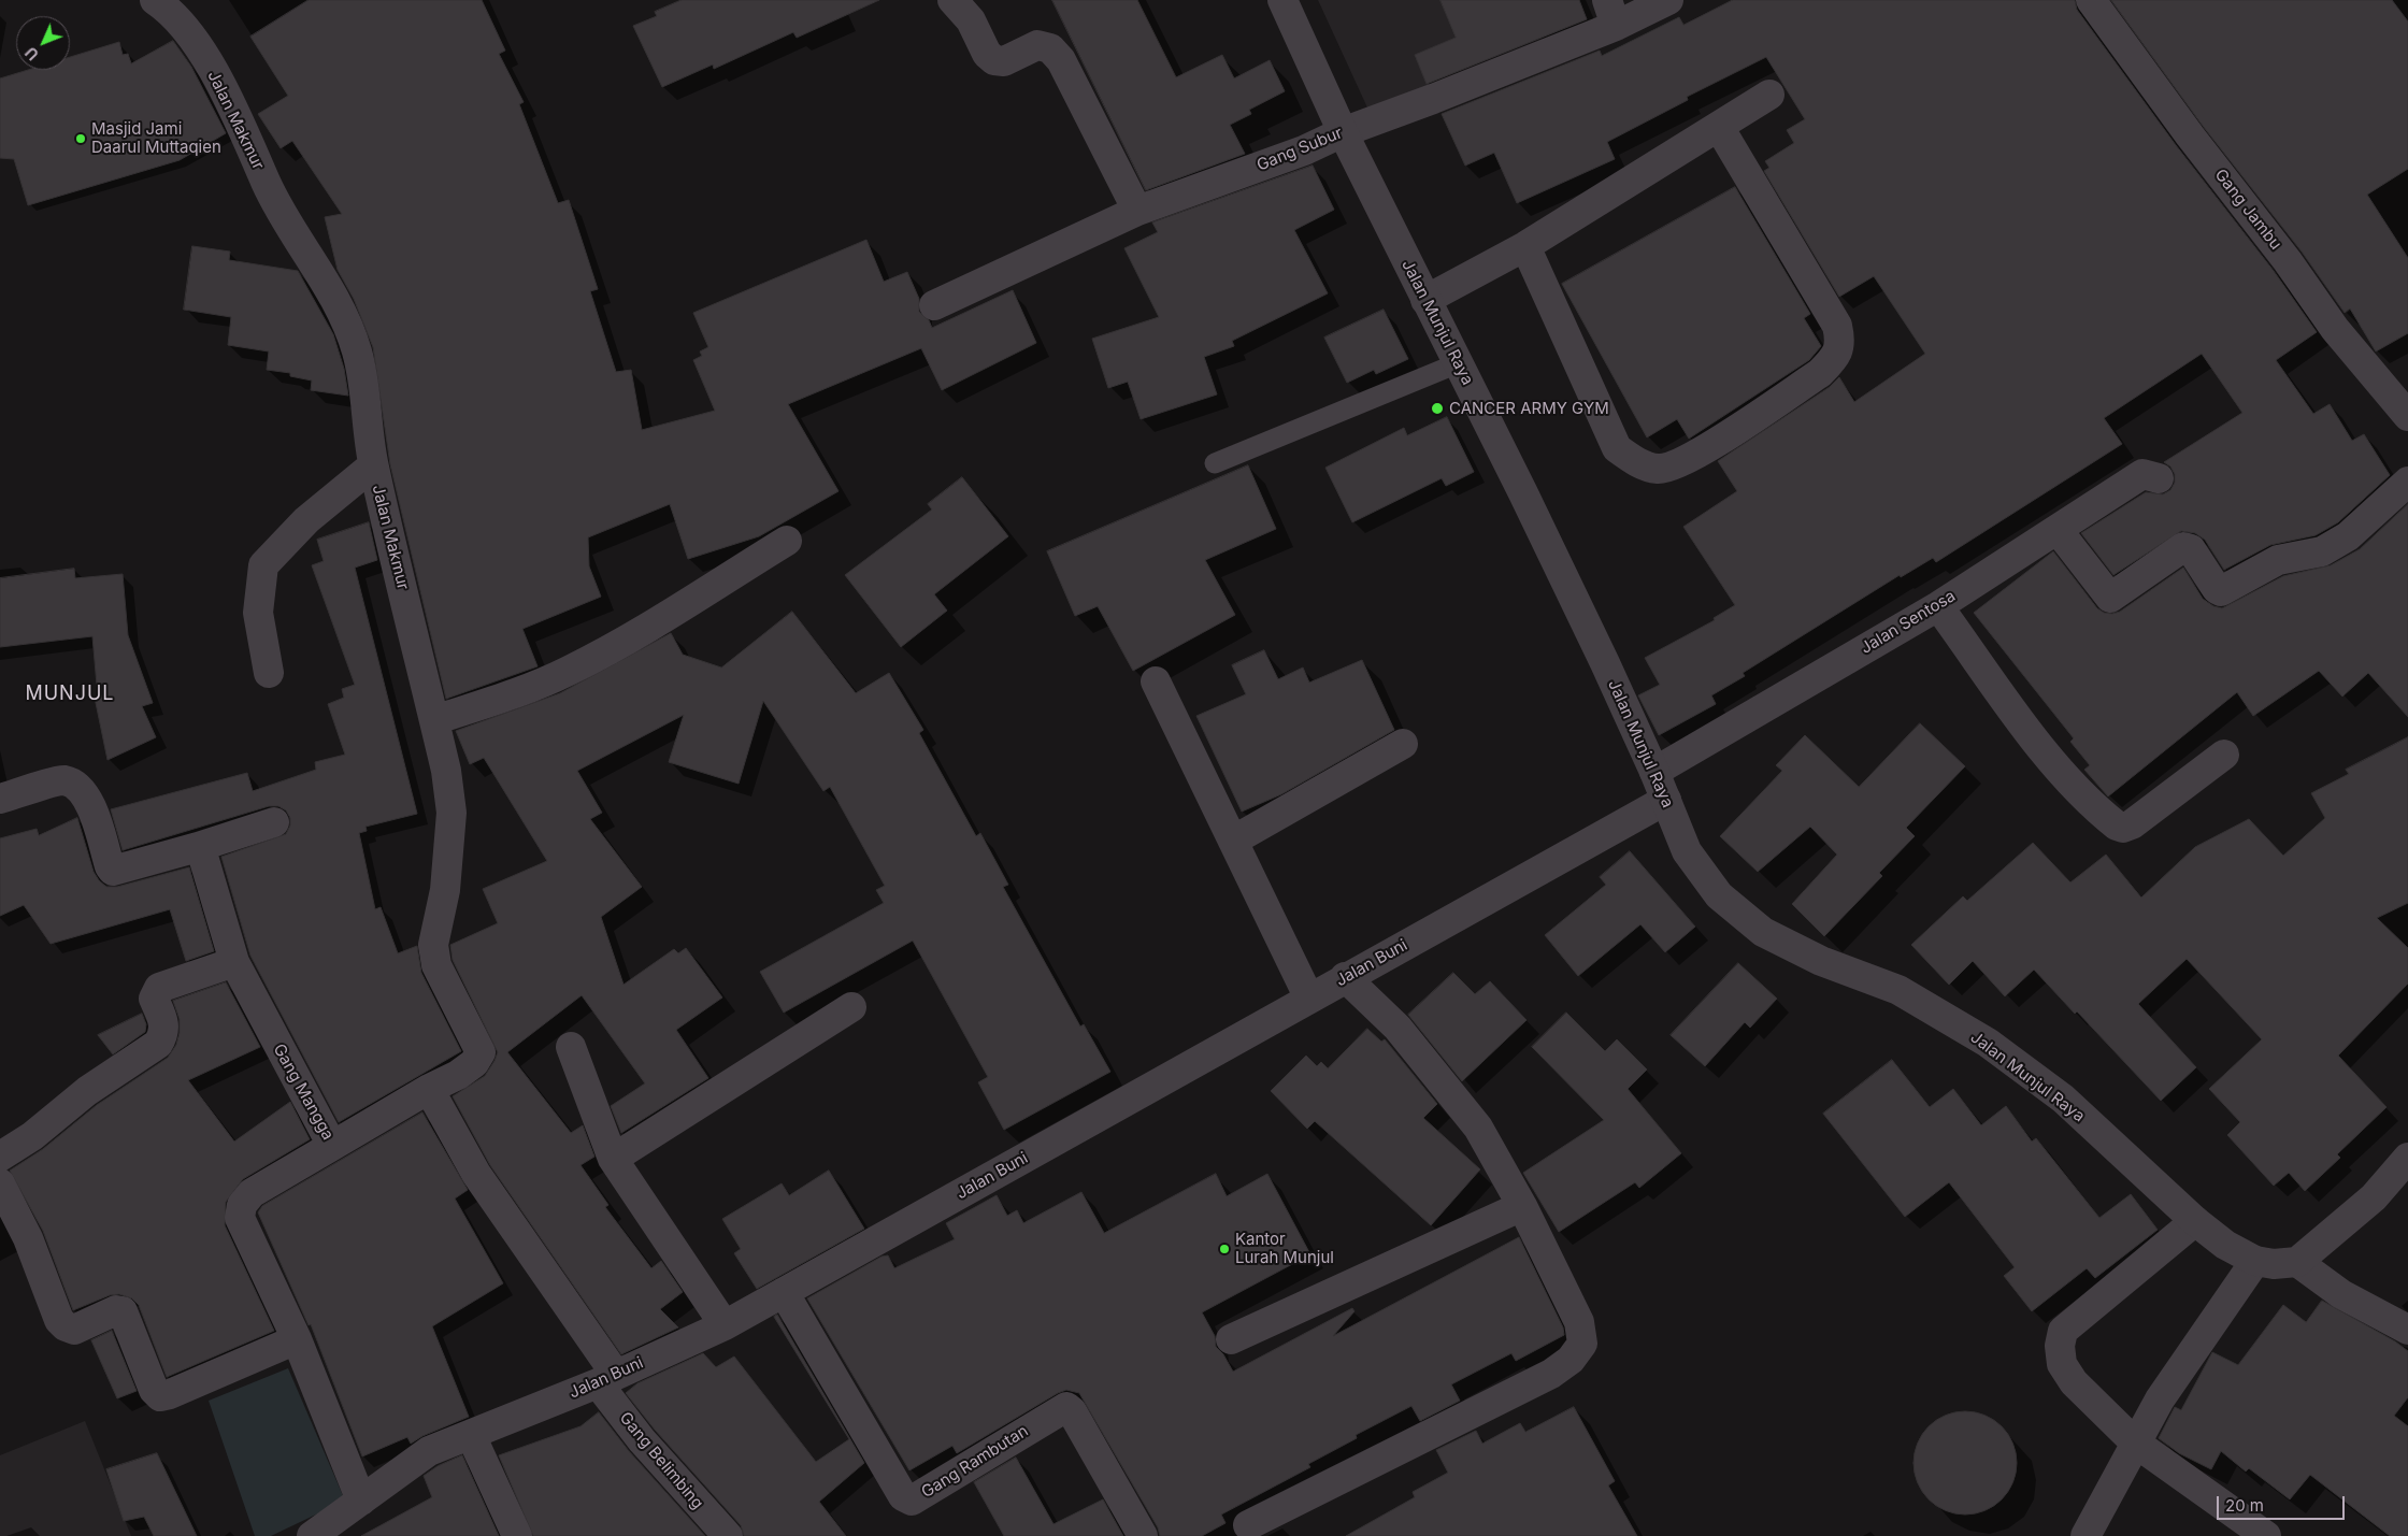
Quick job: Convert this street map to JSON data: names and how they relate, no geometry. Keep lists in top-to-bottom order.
{
  "streets": {
    "street": [
      "Jalan Makmur",
      "Gang Subur",
      "Gang Jambu",
      "Jalan Munjul Raya",
      "Jalan Sentosa",
      "Jalan Buni",
      "Gang Mangga",
      "Gang Belimbing",
      "Gang Rambutan"
    ]
  },
  "crossings": [
    ["Jalan Makmur", "Gang Mangga"],
    ["Gang Subur", "Jalan Munjul Raya"],
    ["Jalan Munjul Raya", "Jalan Sentosa"],
    ["Jalan Munjul Raya", "Jalan Buni"],
    ["Jalan Buni", "Gang Belimbing"],
    ["Jalan Buni", "Gang Rambutan"]
  ],
  "districts": ["MUNJUL"],
  "places": ["Masjid Jami Daarul Muttaqien", "CANCER ARMY GYM", "Kantor Lurah Munjul"],
  "scale_bar": "20 m",
  "north": "bottom left"
}
